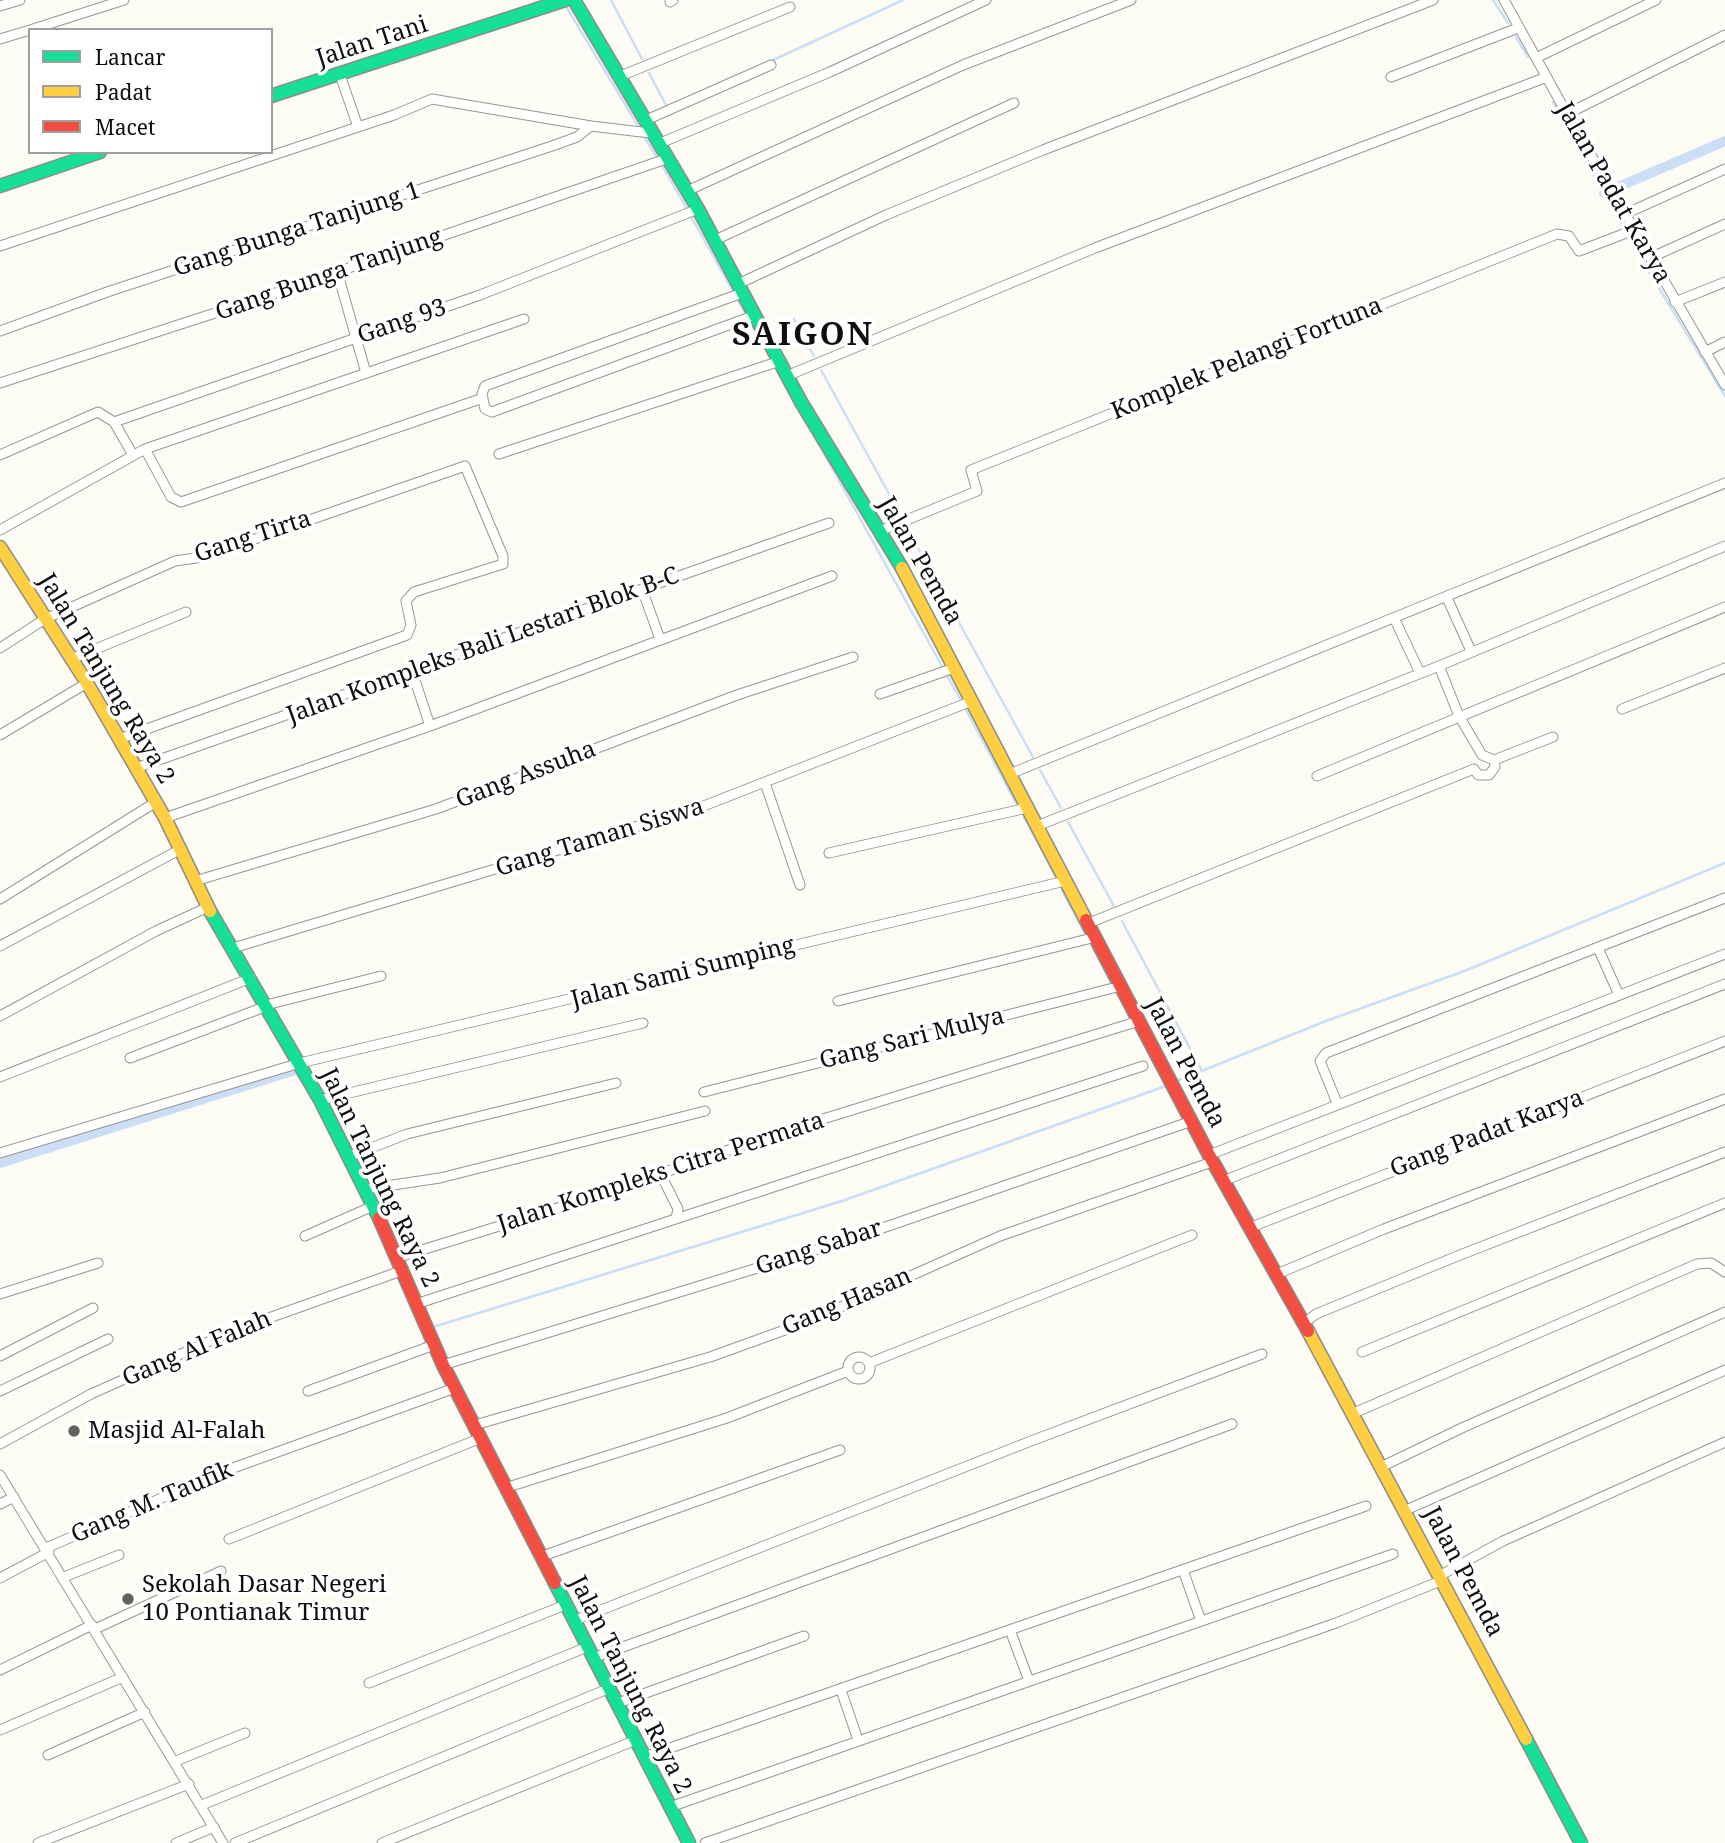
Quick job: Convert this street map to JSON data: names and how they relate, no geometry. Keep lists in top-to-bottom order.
{
  "streets": {
    "street": [
      "Jalan Tani",
      "Jalan Padat Karya",
      "Gang Bunga Tanjung 1",
      "Gang Bunga Tanjung",
      "Gang 93",
      "Komplek Pelangi Fortuna",
      "Gang Tirta",
      "Jalan Pemda",
      "Jalan Kompleks Bali Lestari Blok B-C",
      "Jalan Tanjung Raya 2",
      "Gang Assuha",
      "Gang Taman Siswa",
      "Jalan Sami Sumping",
      "Gang Sari Mulya",
      "Gang Padat Karya",
      "Jalan Kompleks Citra Permata",
      "Gang Sabar",
      "Gang Hasan",
      "Gang Al Falah",
      "Gang M. Taufik"
    ]
  },
  "crossings": [
    ["Jalan Padat Karya", "Komplek Pelangi Fortuna"],
    ["Gang Bunga Tanjung", "Jalan Pemda"],
    ["Gang 93", "Jalan Pemda"],
    ["Komplek Pelangi Fortuna", "Jalan Pemda"],
    ["Gang Tirta", "Jalan Tanjung Raya 2"],
    ["Jalan Pemda", "Gang Taman Siswa"],
    ["Jalan Pemda", "Jalan Sami Sumping"],
    ["Jalan Pemda", "Gang Sari Mulya"],
    ["Jalan Pemda", "Gang Padat Karya"],
    ["Jalan Pemda", "Jalan Kompleks Citra Permata"],
    ["Jalan Pemda", "Gang Sabar"],
    ["Jalan Pemda", "Gang Hasan"],
    ["Jalan Kompleks Bali Lestari Blok B-C", "Jalan Tanjung Raya 2"],
    ["Jalan Tanjung Raya 2", "Gang Assuha"],
    ["Jalan Tanjung Raya 2", "Gang Taman Siswa"],
    ["Jalan Tanjung Raya 2", "Jalan Sami Sumping"],
    ["Jalan Tanjung Raya 2", "Jalan Kompleks Citra Permata"],
    ["Jalan Tanjung Raya 2", "Gang Sabar"],
    ["Jalan Tanjung Raya 2", "Gang Hasan"],
    ["Jalan Tanjung Raya 2", "Gang Al Falah"],
    ["Jalan Tanjung Raya 2", "Gang M. Taufik"]
  ],
  "districts": ["SAIGON"],
  "places": ["Masjid Al-Falah", "Sekolah Dasar Negeri 10 Pontianak Timur"],
  "legend": ["Lancar", "Padat", "Macet"]
}
